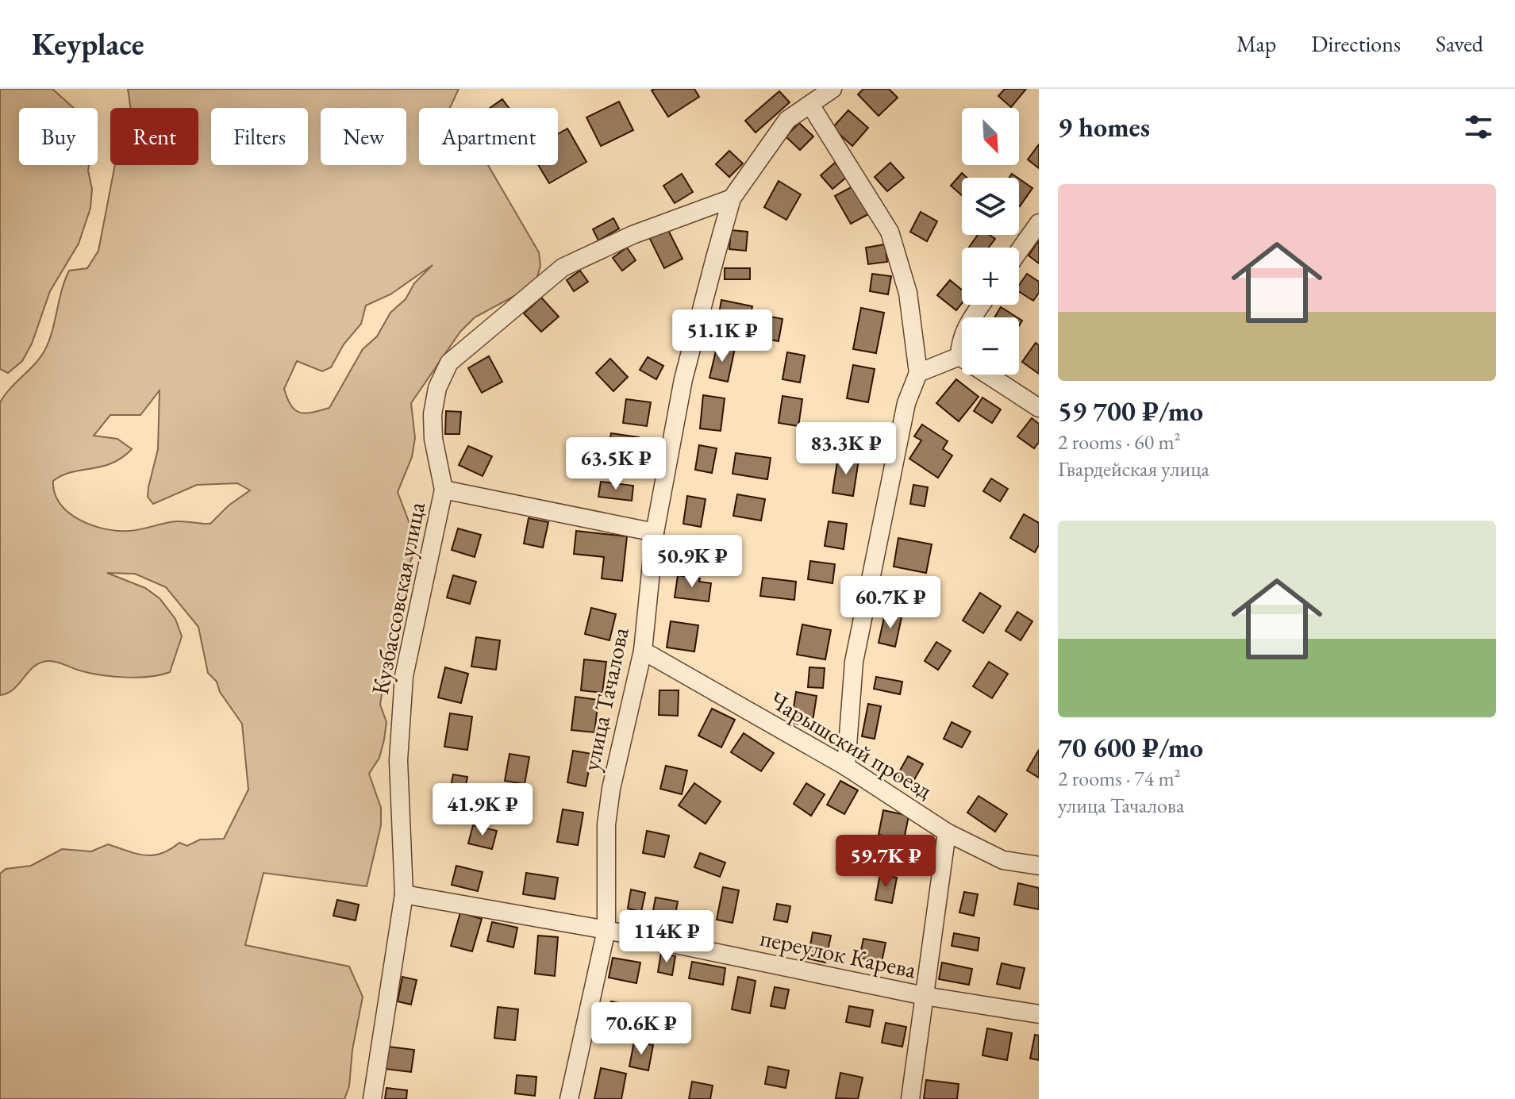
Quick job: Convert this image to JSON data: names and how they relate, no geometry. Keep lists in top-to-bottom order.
{
  "streets": {
    "street": [
      "Кузбассовская улица",
      "улица Тачалова",
      "Чарышский проезд",
      "переулок Карева"
    ]
  },
  "crossings": [
    ["Кузбассовская улица", "улица Тачалова"],
    ["Кузбассовская улица", "переулок Карева"],
    ["улица Тачалова", "Чарышский проезд"],
    ["улица Тачалова", "переулок Карева"]
  ],
  "north": "bottom right",
  "page": {
    "header": "Keyplace",
    "nav": ["Map", "Directions", "Saved"],
    "heading": "9 homes",
    "map_buttons": ["+", "−"],
    "chip": [
      "Buy",
      "Rent",
      "Filters",
      "New",
      "Apartment"
    ],
    "list": [
      {
        "name": "59 700 ₽/mo",
        "note": "2 rooms · 60 m² · Гвардейская улица"
      },
      {
        "name": "70 600 ₽/mo",
        "note": "2 rooms · 74 m² · улица Тачалова"
      }
    ],
    "price": [
      "51.1K ₽",
      "83.3K ₽",
      "63.5K ₽",
      "50.9K ₽",
      "60.7K ₽",
      "41.9K ₽",
      "59.7K ₽",
      "114K ₽",
      "70.6K ₽"
    ]
  }
}
